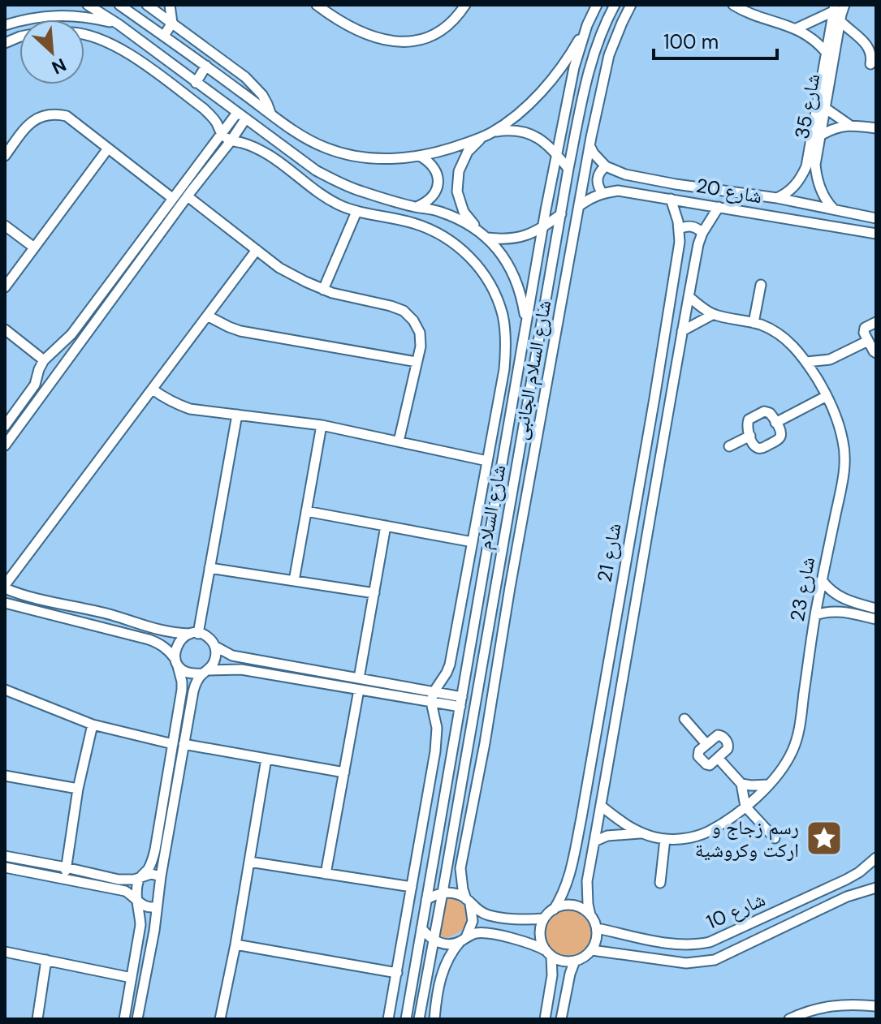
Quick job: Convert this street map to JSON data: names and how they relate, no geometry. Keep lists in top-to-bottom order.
{
  "streets": {
    "street": [
      "شارع 35",
      "شارع 20",
      "شارع السلام الجانبى",
      "شارع السلام",
      "شارع 21",
      "شارع 23",
      "شارع 10"
    ]
  },
  "crossings": [
    ["شارع 35", "شارع 20"],
    ["شارع 20", "شارع السلام الجانبى"],
    ["شارع 20", "شارع 21"],
    ["شارع 21", "شارع 23"],
    ["شارع 21", "شارع 10"]
  ],
  "places": {
    "place": ["رسم زجاج و اركت وكروشية"]
  },
  "scale_bar": "100 m",
  "north": "bottom right"
}
